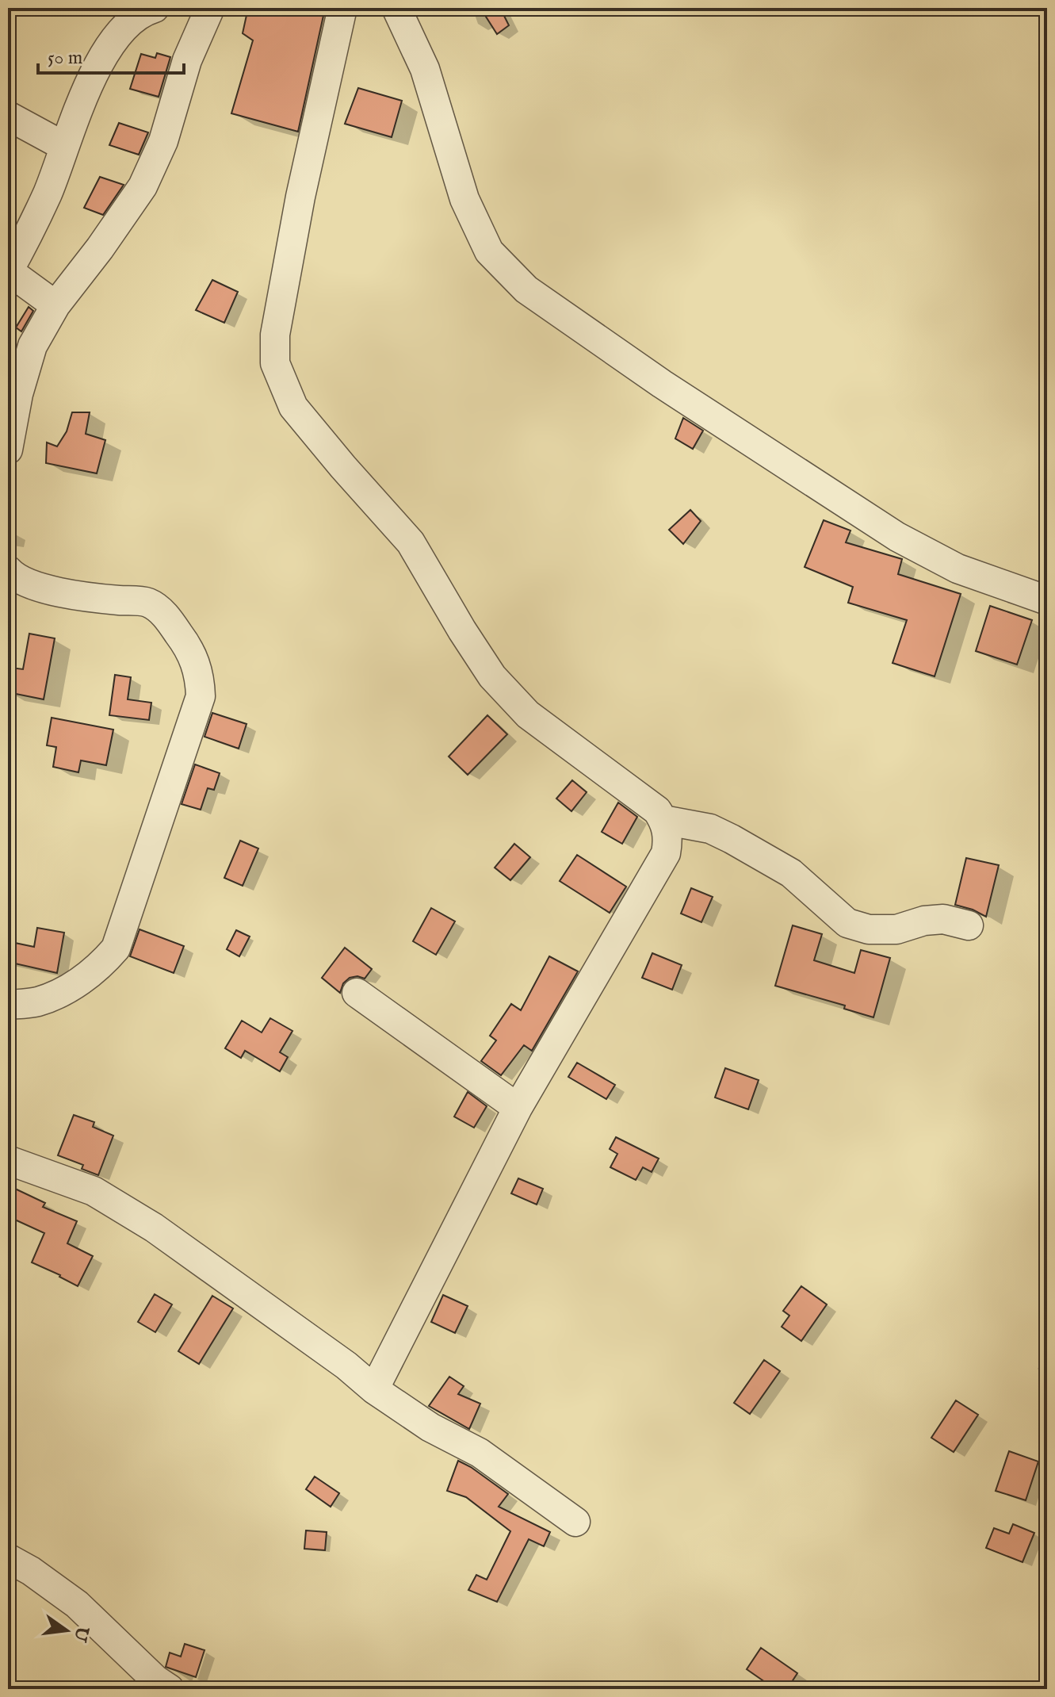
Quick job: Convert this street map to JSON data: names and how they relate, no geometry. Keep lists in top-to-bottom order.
{
  "scale_bar": "50 m",
  "north": "right"
}
